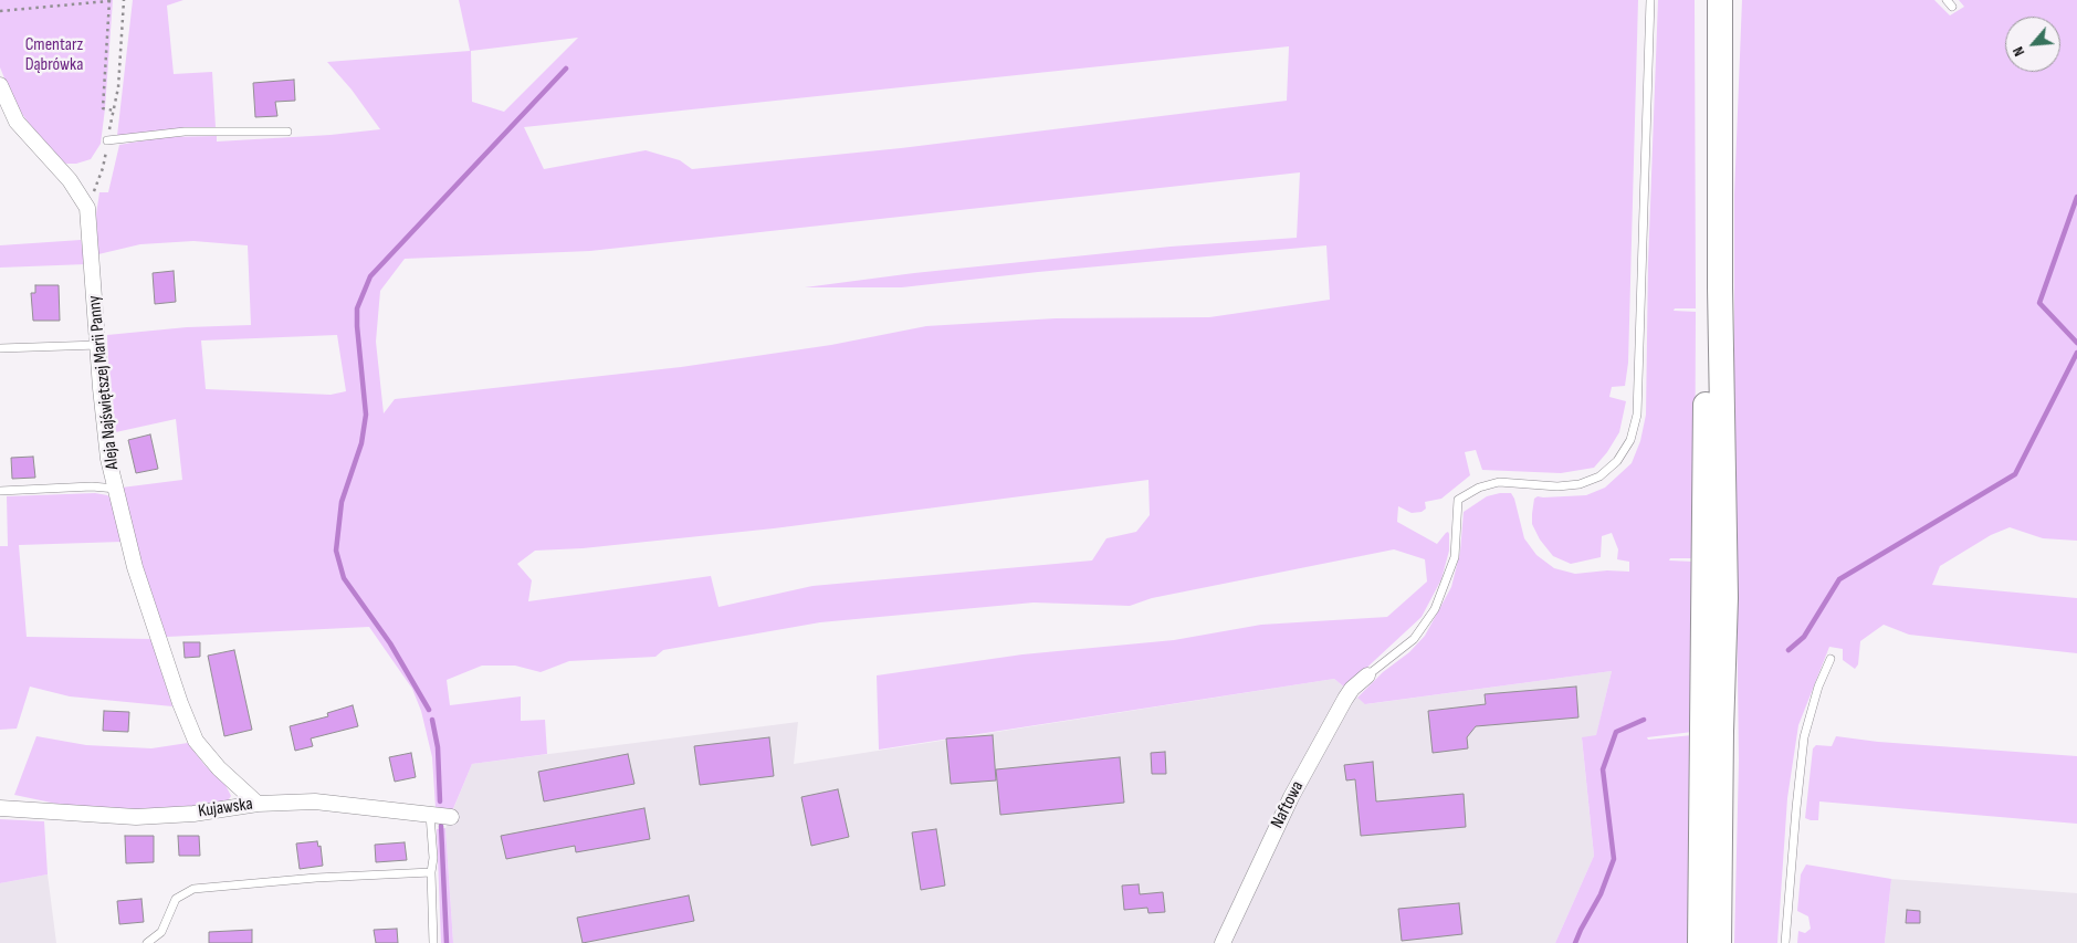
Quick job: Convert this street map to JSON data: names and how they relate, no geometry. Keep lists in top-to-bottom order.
{
  "streets": {
    "street": ["Aleja Najświętszej Marii Panny", "Naftowa", "Kujawska"]
  },
  "crossings": [
    ["Aleja Najświętszej Marii Panny", "Kujawska"]
  ],
  "parks": ["Cmentarz Dąbrówka"],
  "north": "bottom left"
}
